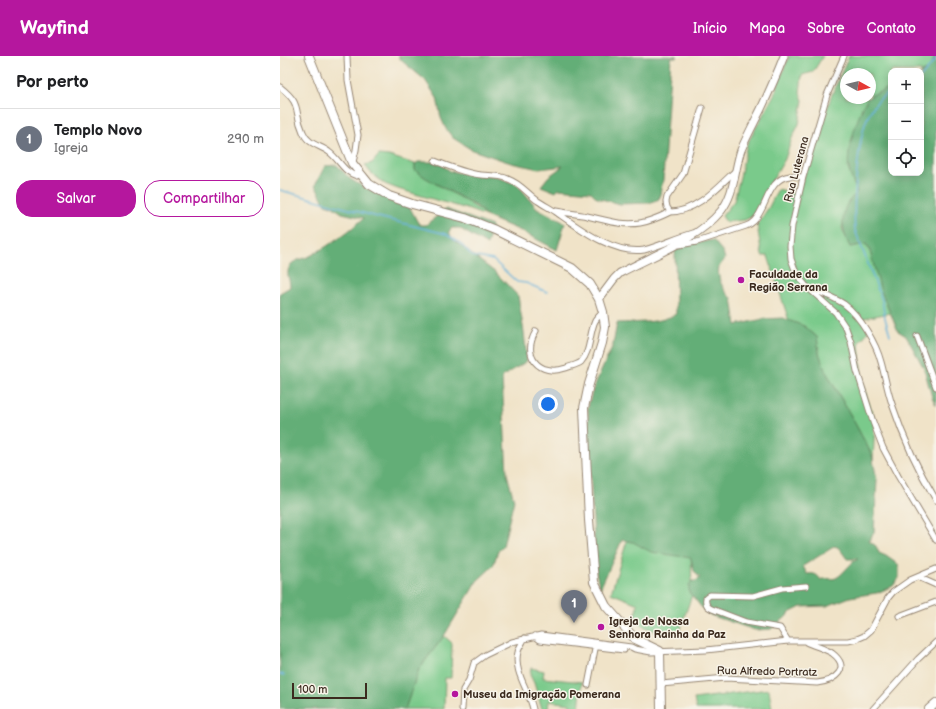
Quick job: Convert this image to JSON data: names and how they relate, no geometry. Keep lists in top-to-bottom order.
{
  "streets": {
    "street": ["Rua Luterana", "Rua Alfredo Portratz"]
  },
  "places": ["Faculdade da Região Serrana", "Igreja de Nossa Senhora Rainha da Paz", "Museu da Imigração Pomerana"],
  "scale_bar": "100 m",
  "north": "right",
  "page": {
    "header": "Wayfind",
    "nav": [
      "Início",
      "Mapa",
      "Sobre",
      "Contato"
    ],
    "heading": "Por perto",
    "map_buttons": ["+", "−"],
    "list": [
      {
        "mark": "1",
        "name": "Templo Novo",
        "note": "Igreja",
        "value": "290 m"
      }
    ],
    "buttons": ["Salvar", "Compartilhar"],
    "pins": "1",
    "scale": "100 m"
  }
}
